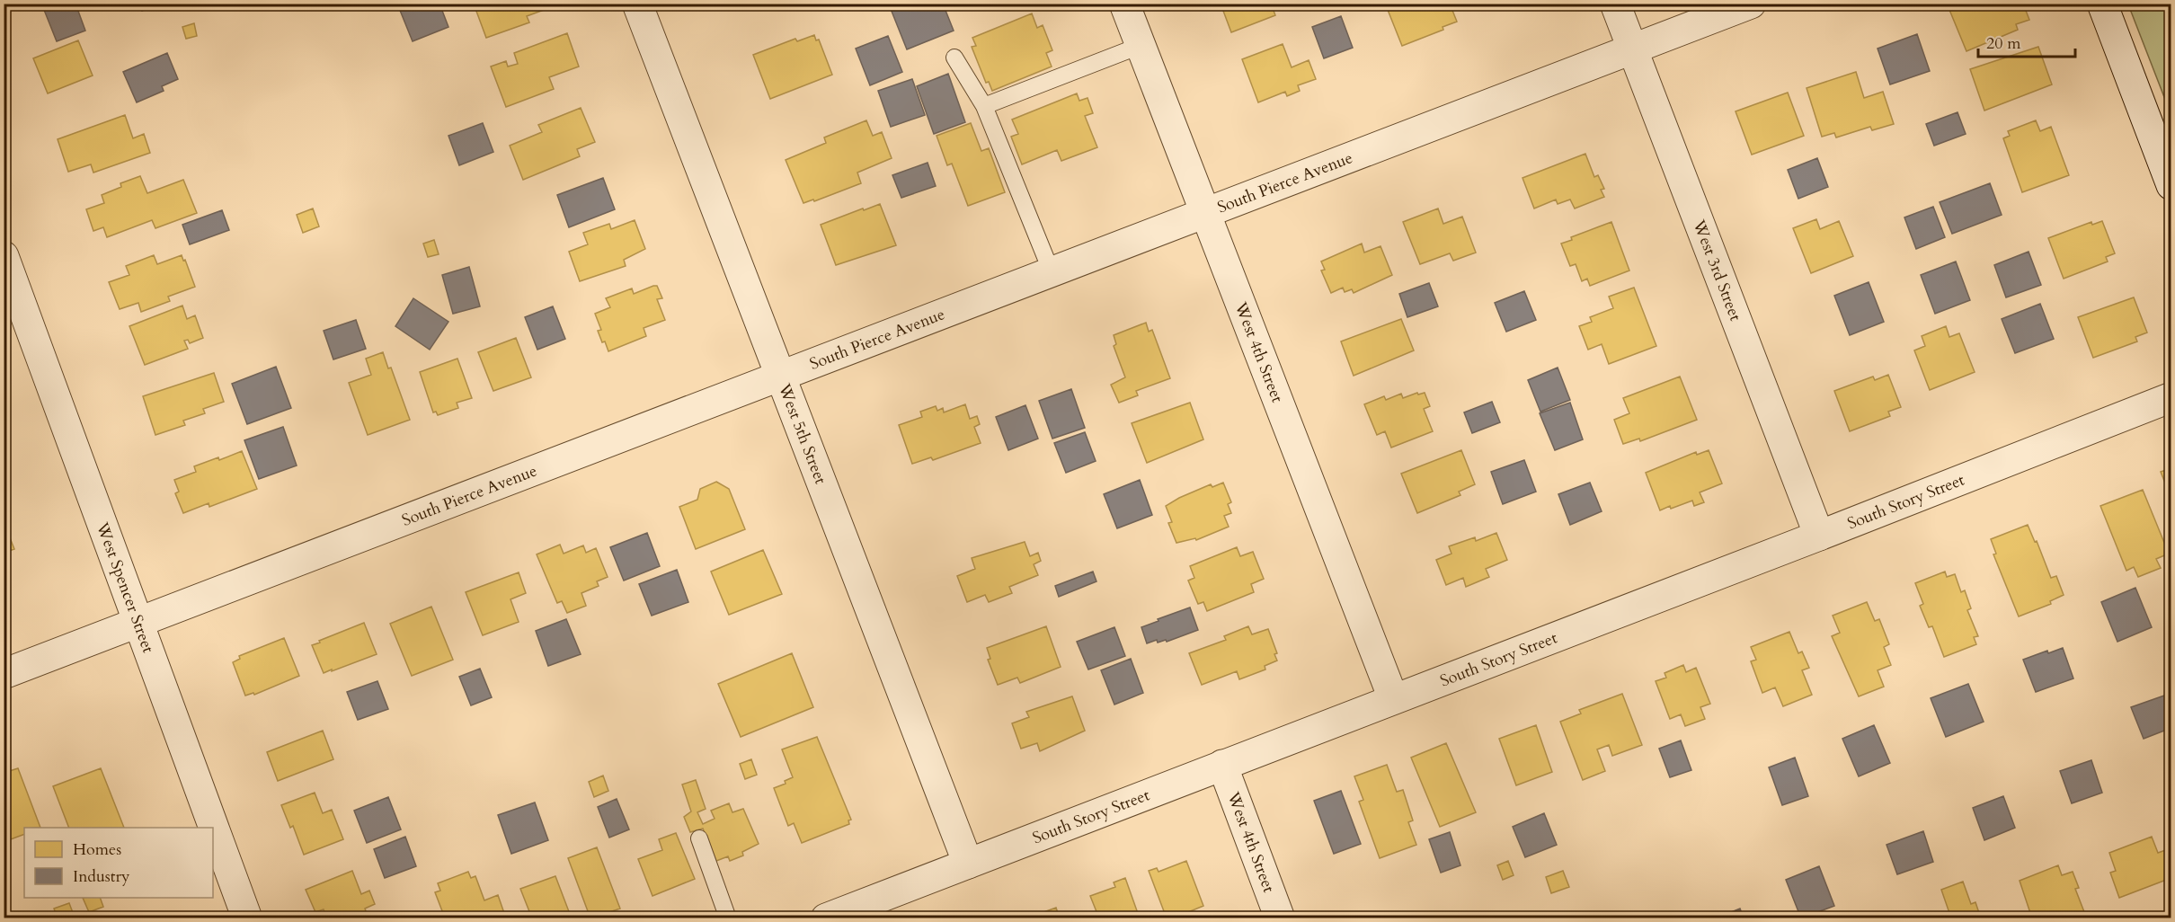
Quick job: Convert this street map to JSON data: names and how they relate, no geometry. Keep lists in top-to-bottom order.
{
  "streets": {
    "street": [
      "South Pierce Avenue",
      "West 3rd Street",
      "West 4th Street",
      "West 5th Street",
      "South Story Street",
      "West Spencer Street"
    ]
  },
  "crossings": [
    ["South Pierce Avenue", "West 3rd Street"],
    ["South Pierce Avenue", "West 4th Street"],
    ["South Pierce Avenue", "West 5th Street"],
    ["South Pierce Avenue", "West Spencer Street"],
    ["West 3rd Street", "South Story Street"],
    ["West 4th Street", "South Story Street"],
    ["West 5th Street", "South Story Street"]
  ],
  "legend": ["Homes", "Industry"],
  "scale_bar": "20 m"
}
